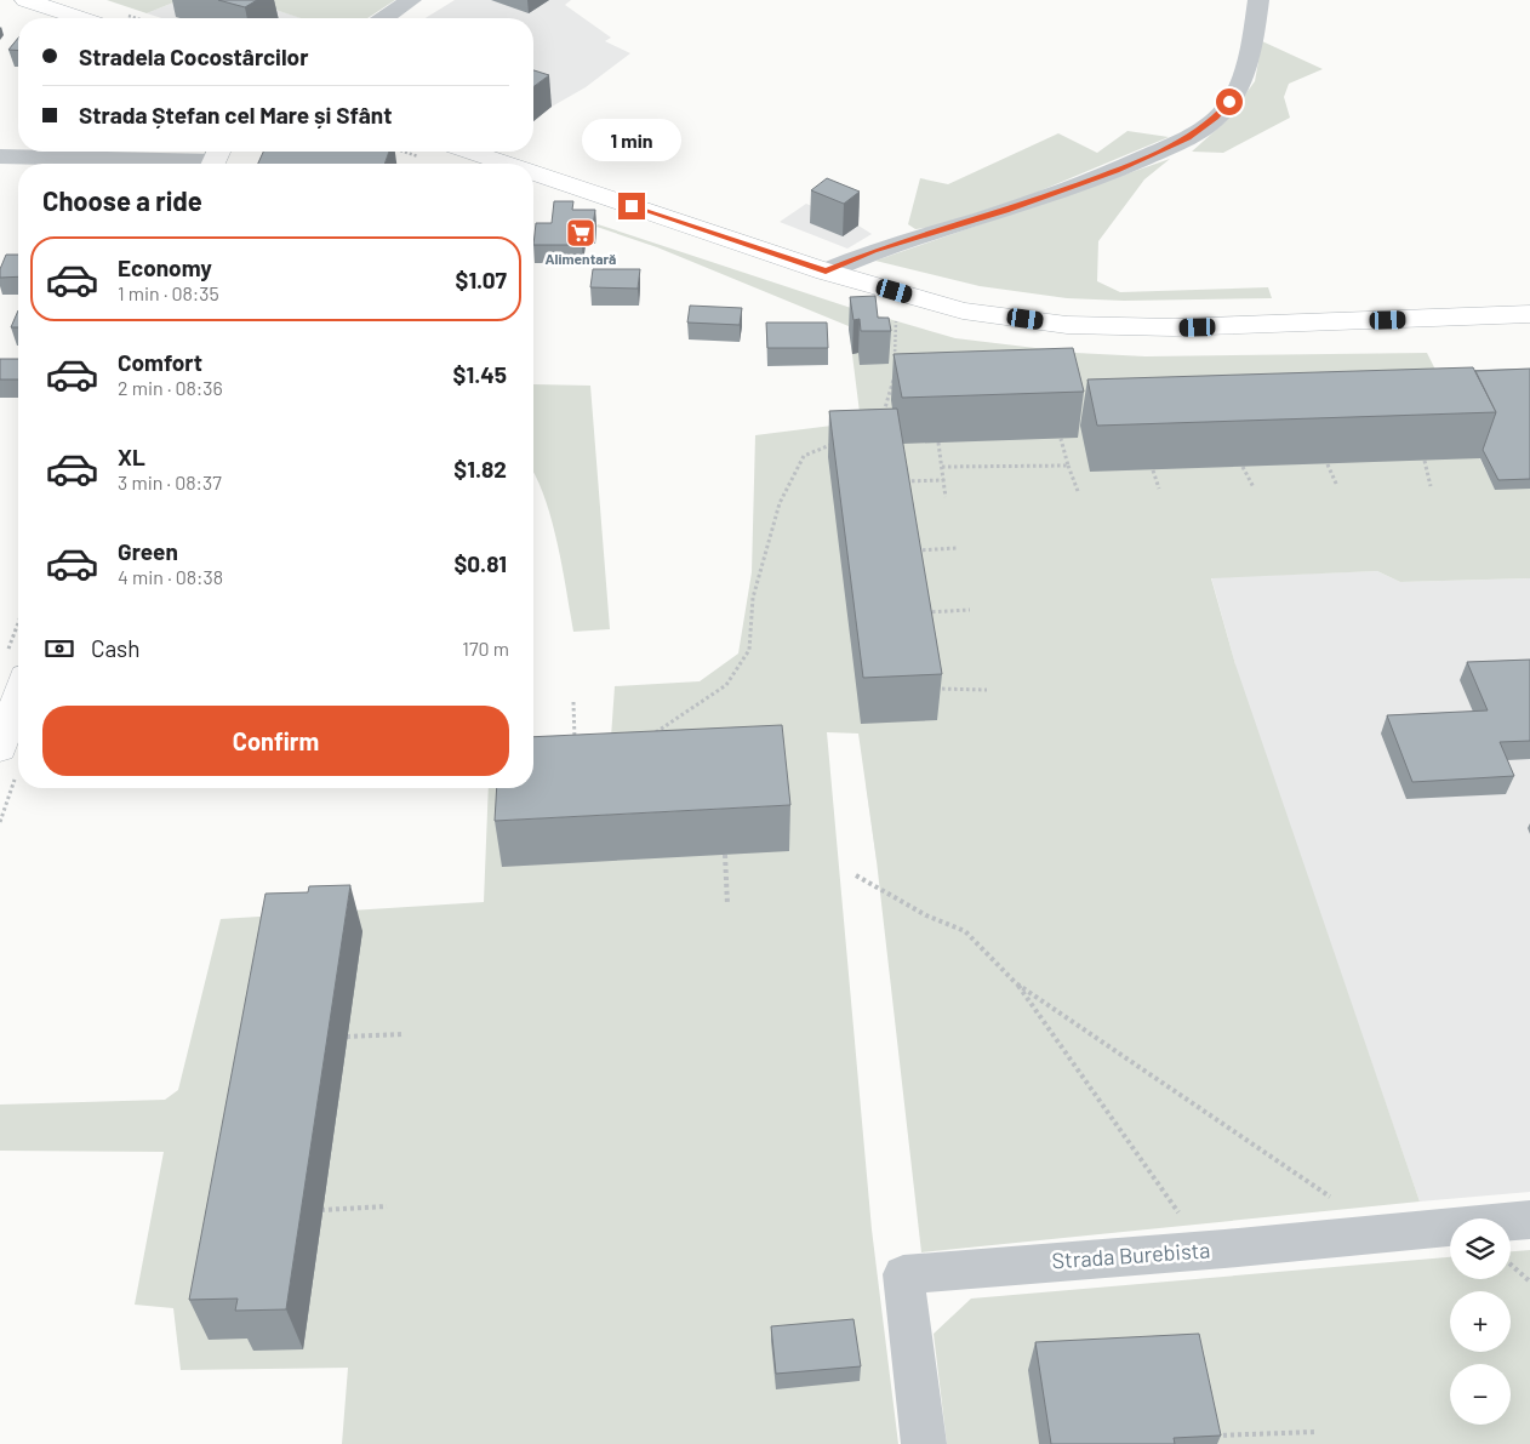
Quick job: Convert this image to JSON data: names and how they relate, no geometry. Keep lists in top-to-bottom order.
{
  "streets": {
    "street": ["Strada Burebista"]
  },
  "places": {
    "supermarket": ["Alimentară"]
  },
  "page": {
    "banner": ["Stradela Cocostârcilor", "Strada Ștefan cel Mare și Sfânt"],
    "bubble": "1 min",
    "heading": "Choose a ride",
    "list": [
      {
        "name": "Economy",
        "note": "1 min · 08:35",
        "value": "$1.07"
      },
      {
        "name": "Comfort",
        "note": "2 min · 08:36",
        "value": "$1.45"
      },
      {
        "name": "XL",
        "note": "3 min · 08:37",
        "value": "$1.82"
      },
      {
        "name": "Green",
        "note": "4 min · 08:38",
        "value": "$0.81"
      }
    ],
    "pay": ["Cash", "170 m"],
    "buttons": "Confirm",
    "map_buttons": ["+", "−"]
  }
}
